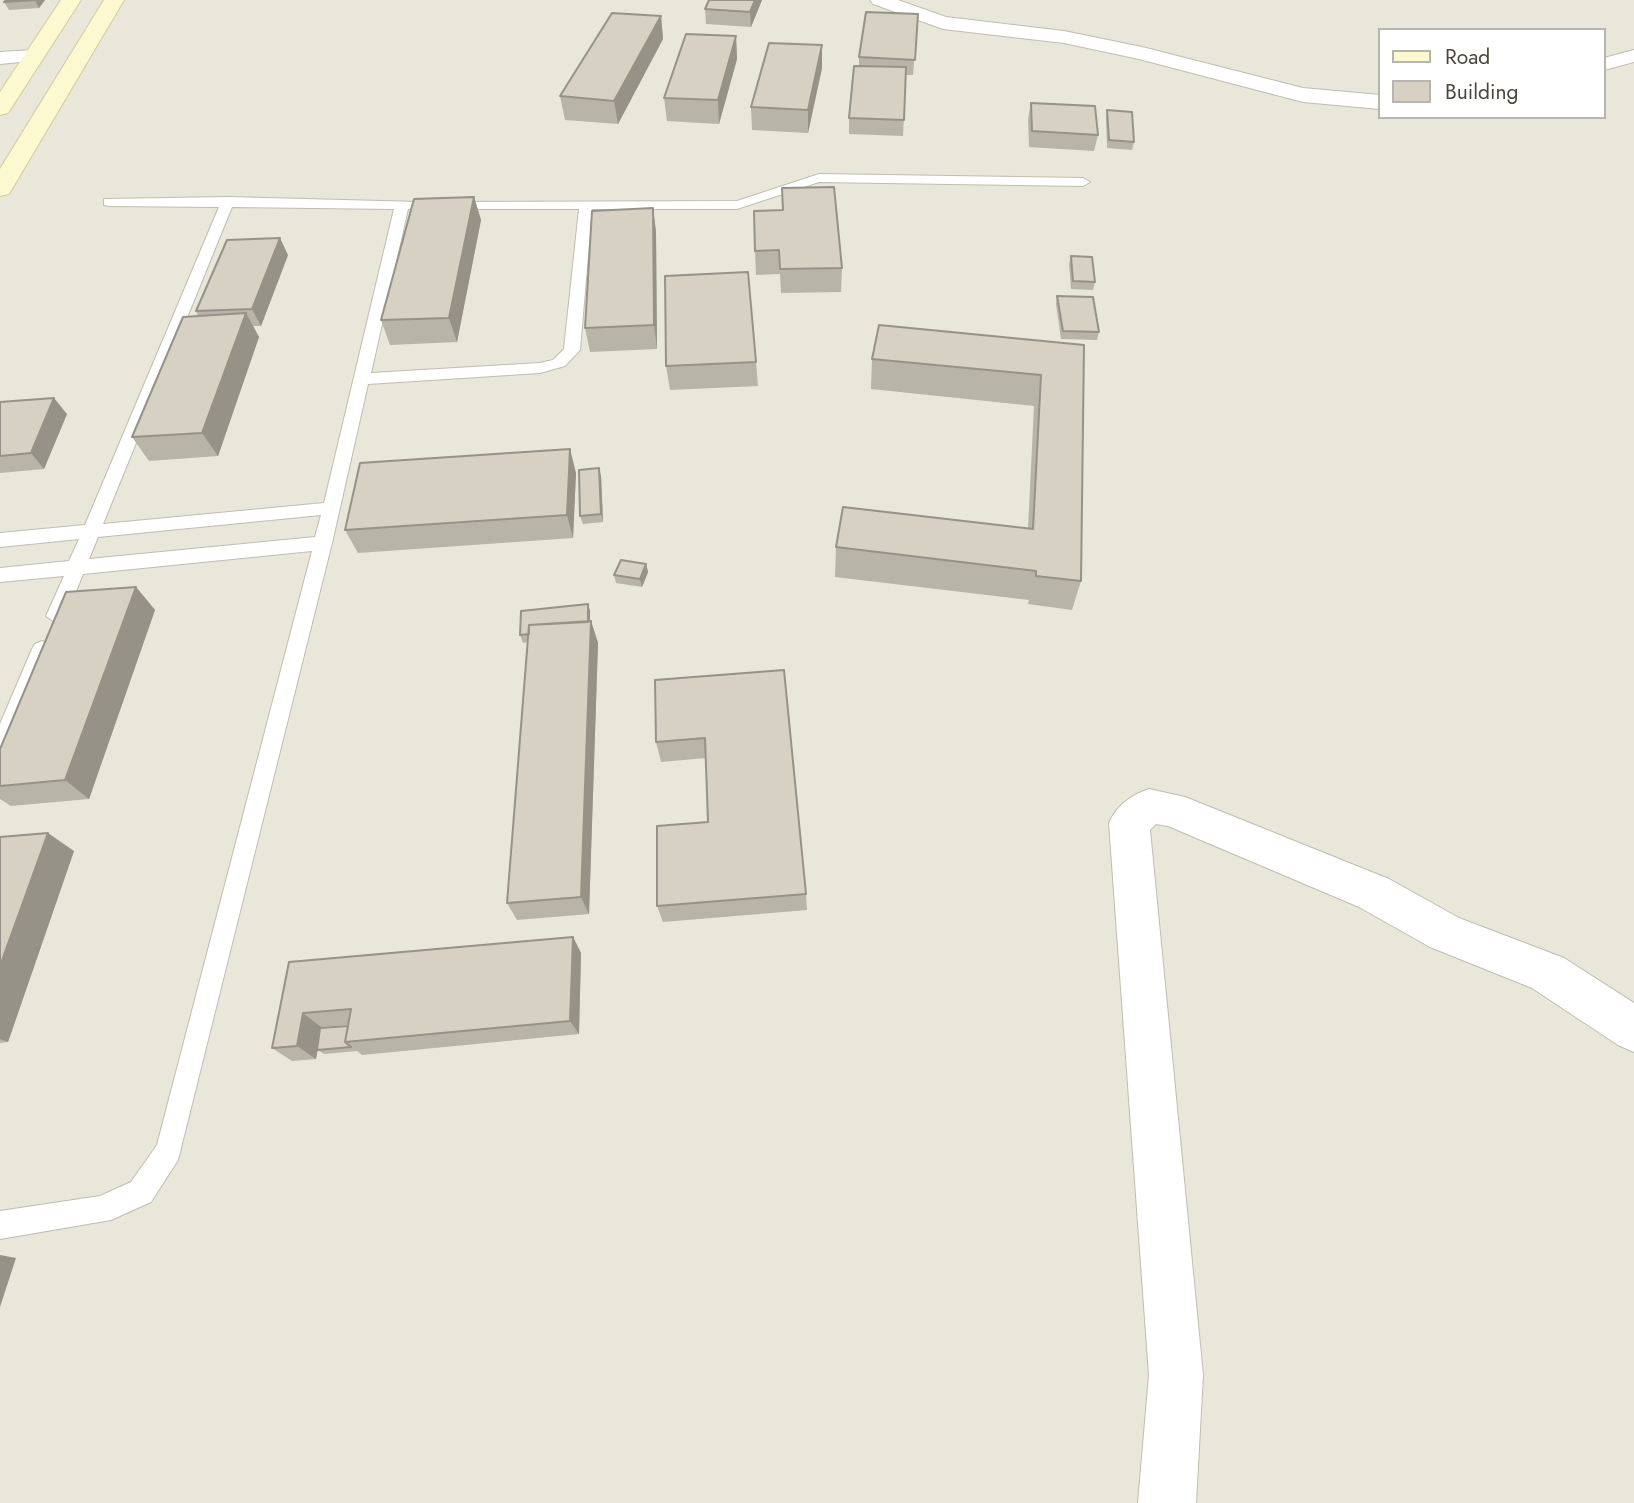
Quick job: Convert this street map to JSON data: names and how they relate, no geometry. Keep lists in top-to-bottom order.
{
  "legend": ["Road", "Building"]
}
